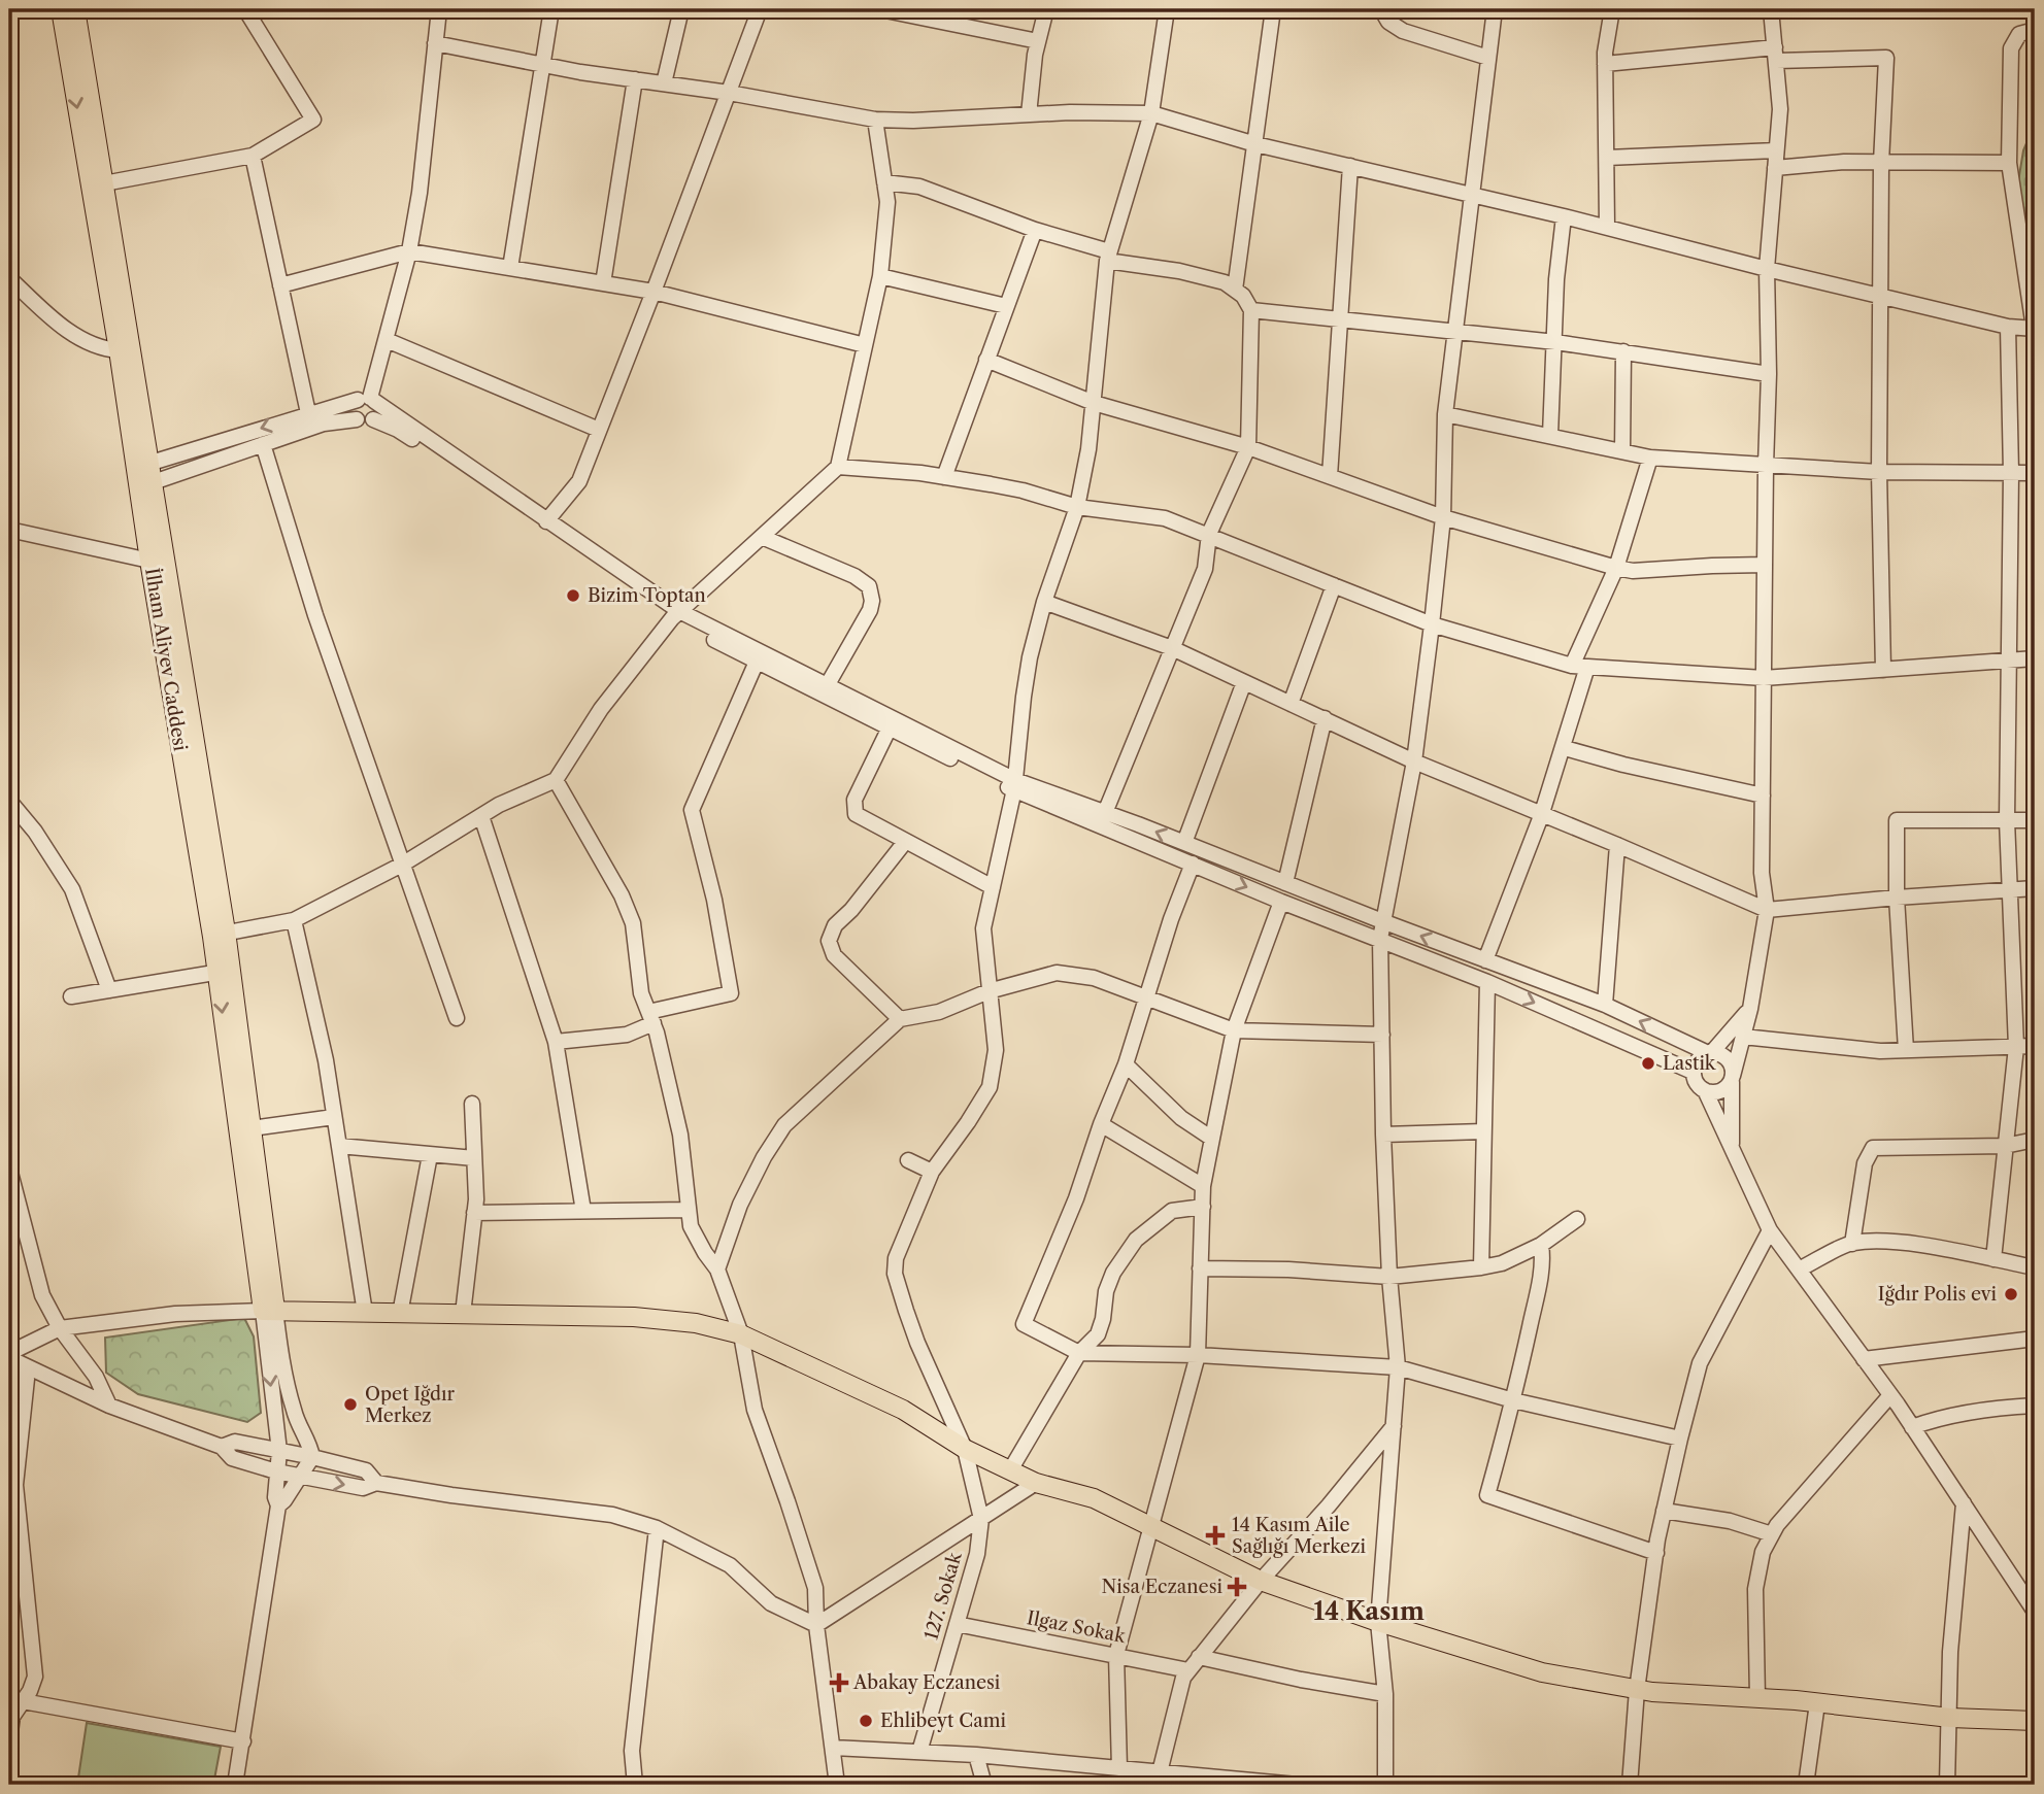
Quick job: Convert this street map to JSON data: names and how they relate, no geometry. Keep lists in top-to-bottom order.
{
  "streets": {
    "main road": ["İlham Aliyev Caddesi"],
    "street": ["127. Sokak", "Ilgaz Sokak"]
  },
  "crossings": [
    ["127. Sokak", "Ilgaz Sokak"]
  ],
  "districts": ["14 Kasım"],
  "places": {
    "other": [
      "Bizim Toptan",
      "Lastik",
      "Iğdır Polis evi",
      "Opet Iğdır Merkez",
      "Ehlibeyt Cami"
    ],
    "health": ["14 Kasım Aile Sağlığı Merkezi", "Nisa Eczanesi", "Abakay Eczanesi"]
  }
}
